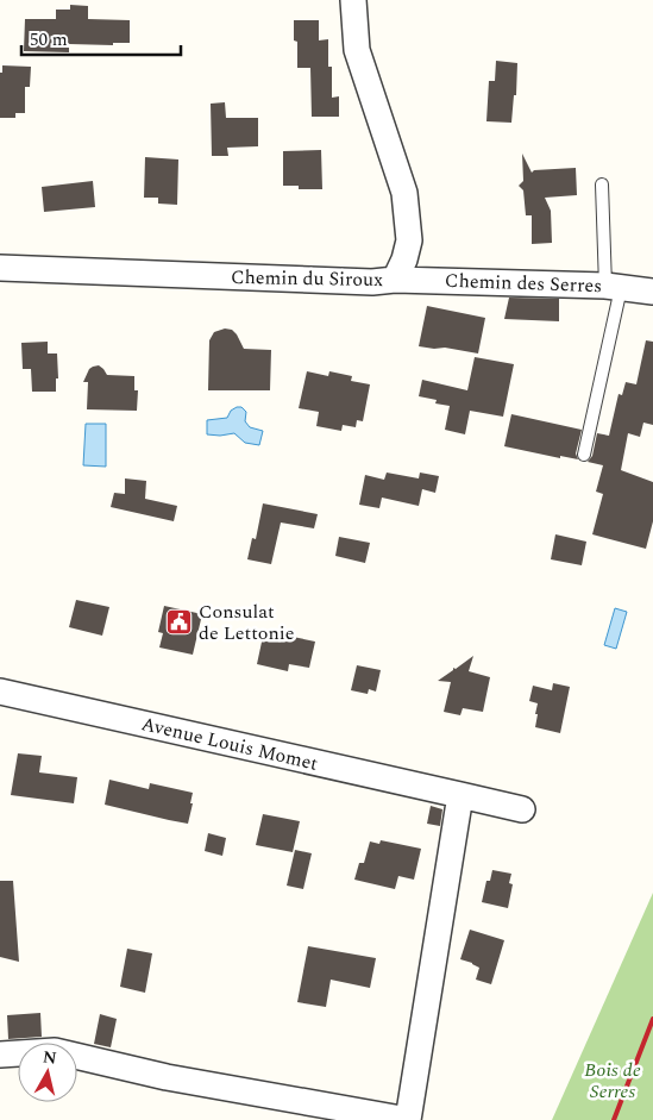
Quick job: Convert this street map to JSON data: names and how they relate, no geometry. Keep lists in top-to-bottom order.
{
  "streets": {
    "street": ["Chemin du Siroux", "Chemin des Serres", "Avenue Louis Momet"]
  },
  "crossings": [
    ["Chemin du Siroux", "Chemin des Serres"]
  ],
  "parks": ["Bois de Serres"],
  "places": {
    "public building": ["Consulat de Lettonie"]
  },
  "scale_bar": "50 m",
  "north": "top"
}
